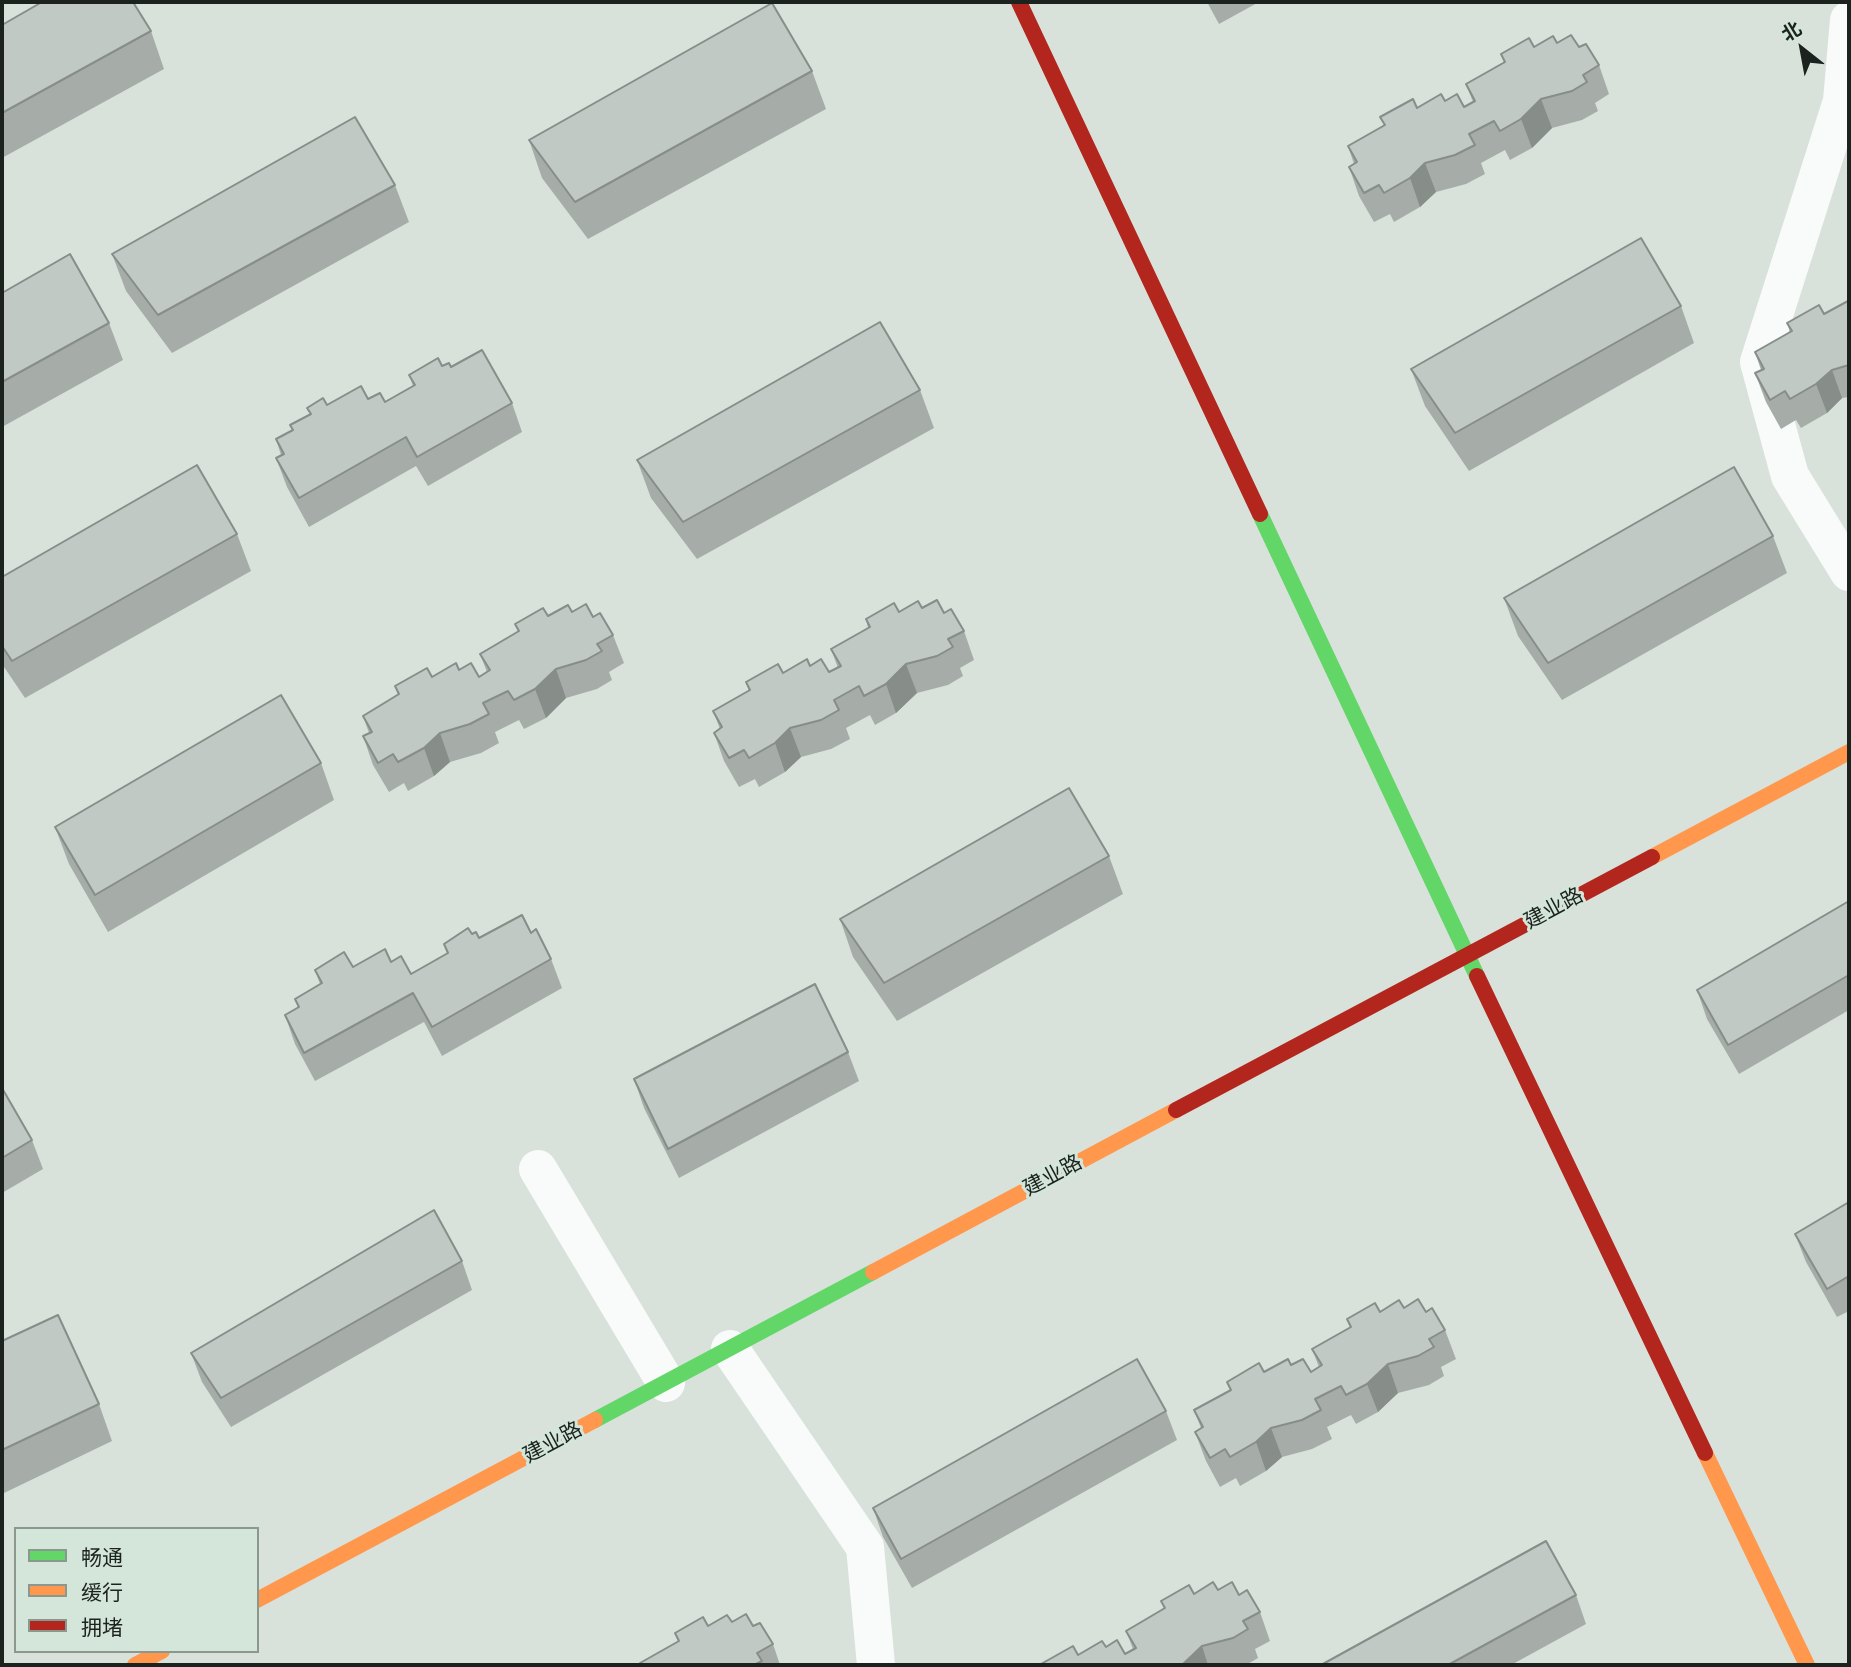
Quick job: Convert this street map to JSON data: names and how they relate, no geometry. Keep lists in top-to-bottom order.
{
  "streets": {
    "street": ["建业路"]
  },
  "legend": ["畅通", "缓行", "拥堵"],
  "north": "top left"
}
